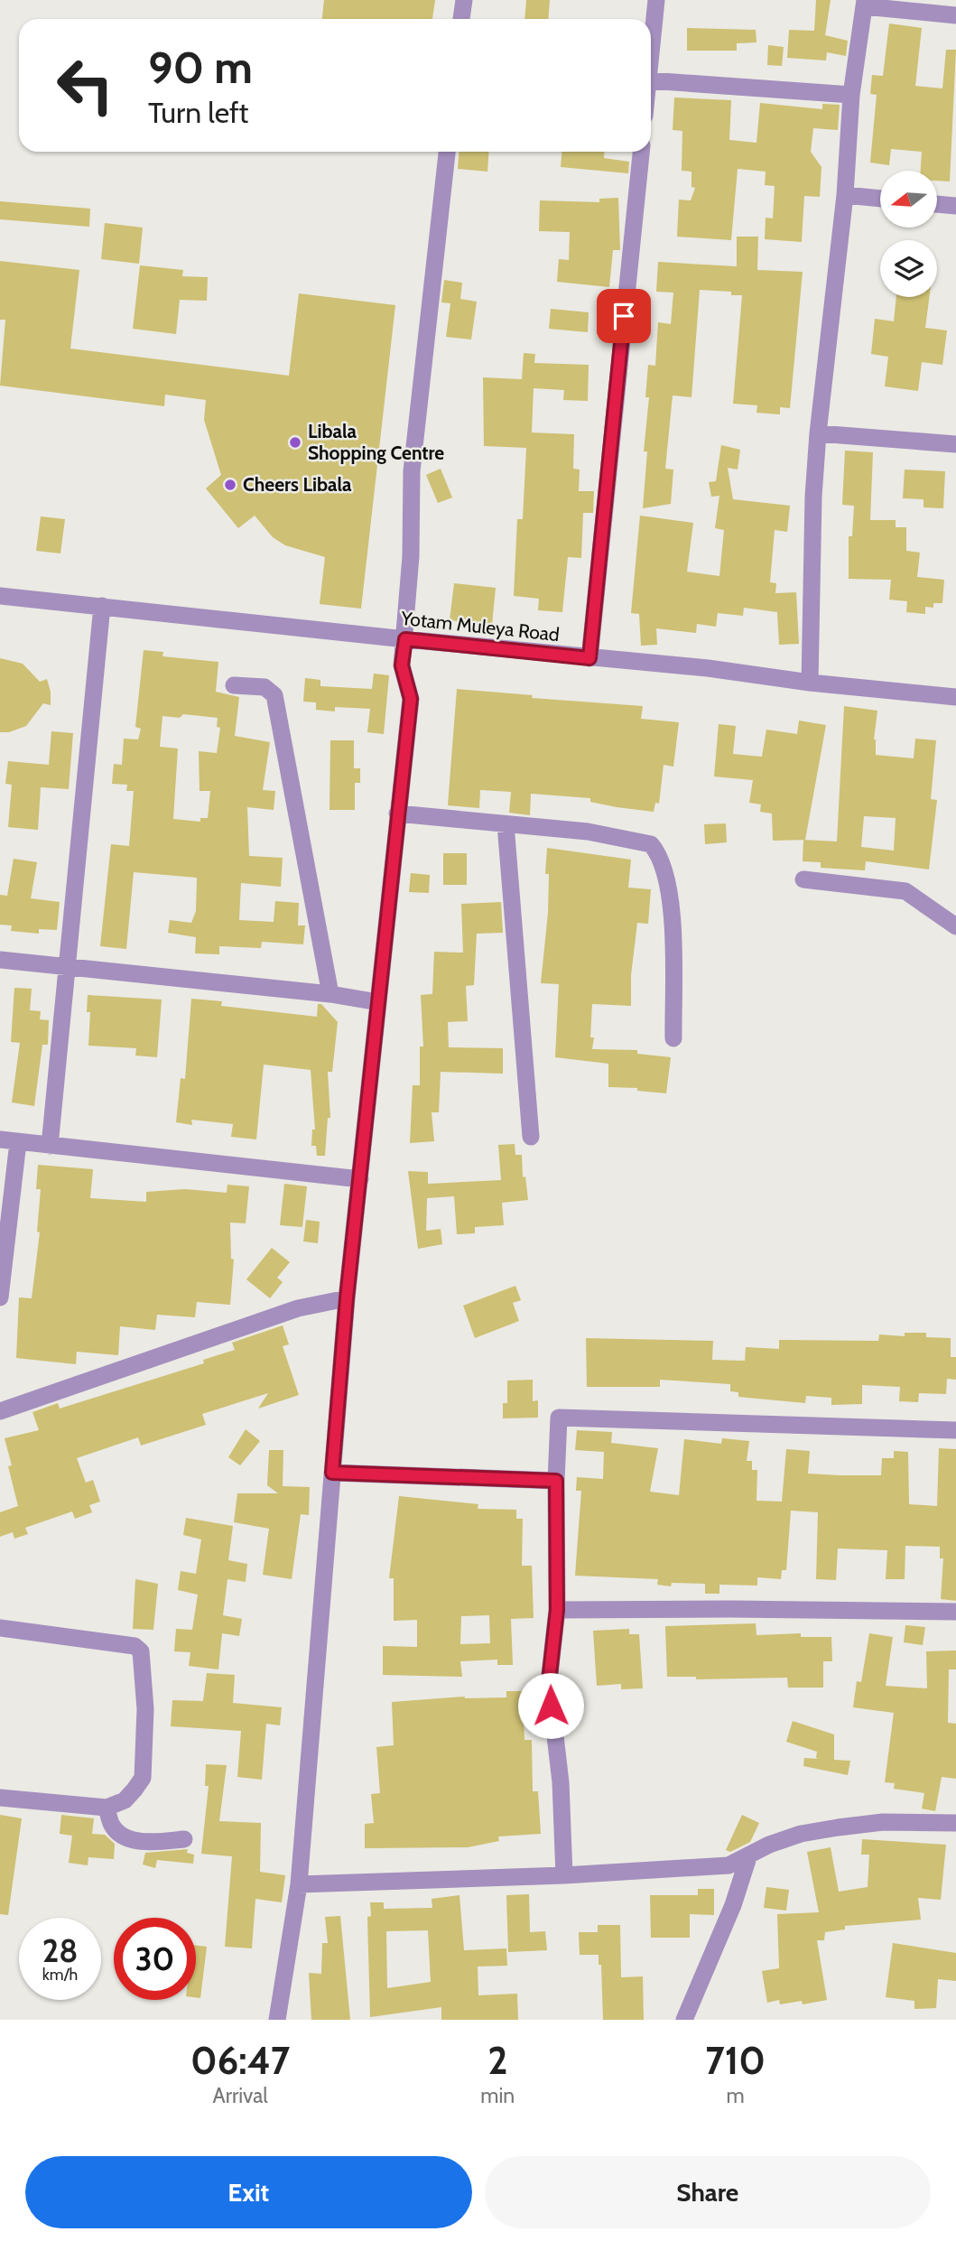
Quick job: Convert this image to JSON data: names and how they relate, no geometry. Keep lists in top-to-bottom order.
{
  "streets": {
    "street": ["Yotam Muleya Road"]
  },
  "places": ["Libala Shopping Centre", "Cheers Libala"],
  "north": "left",
  "page": {
    "turn": ["90 m", "Turn left"],
    "speed": "28 km/h",
    "limit": "30",
    "eta": [
      "06:47",
      "Arrival",
      "2",
      "min",
      "710",
      "m"
    ],
    "buttons": ["Exit", "Share"]
  }
}
